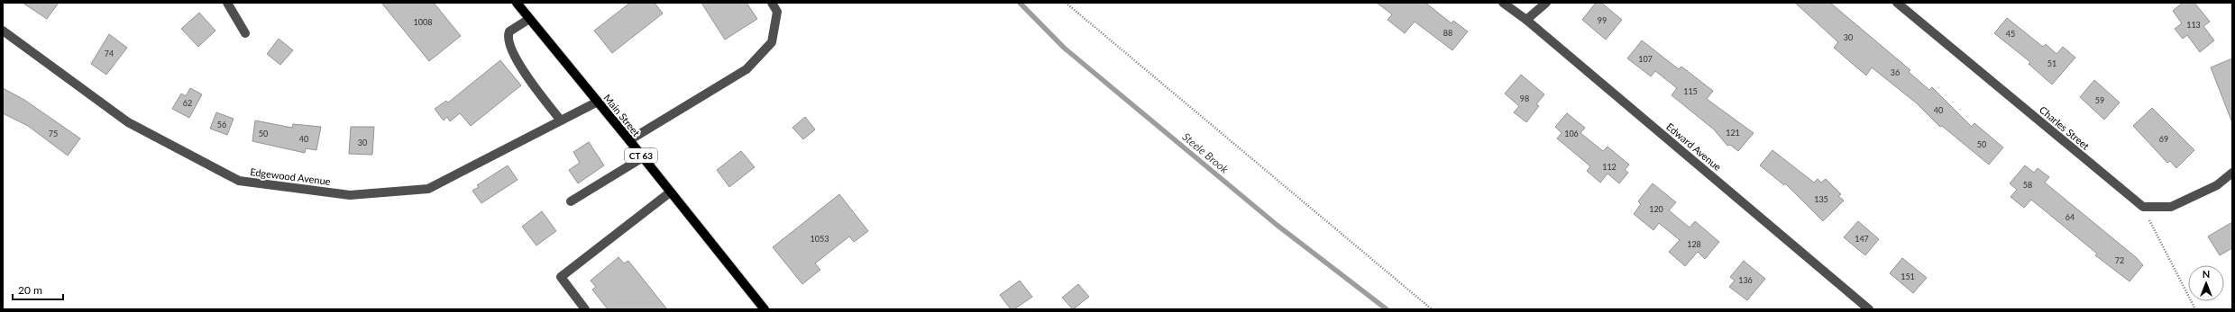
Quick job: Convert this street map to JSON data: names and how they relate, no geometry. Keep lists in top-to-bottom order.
{
  "streets": {
    "main road": ["Main Street", "CT 63"],
    "street": ["Charles Street", "Edward Avenue", "Edgewood Avenue"]
  },
  "crossings": [
    ["Main Street", "Edgewood Avenue"]
  ],
  "water": ["Steele Brook"],
  "house_numbers": [
    "99",
    "1008",
    "113",
    "88",
    "45",
    "30",
    "74",
    "107",
    "51",
    "36",
    "115",
    "98",
    "59",
    "62",
    "40",
    "56",
    "121",
    "75",
    "50",
    "106",
    "40",
    "69",
    "30",
    "50",
    "112",
    "58",
    "135",
    "120",
    "64",
    "1053",
    "147",
    "128",
    "72",
    "151",
    "136"
  ],
  "scale_bar": "20 m",
  "north": "top"
}
